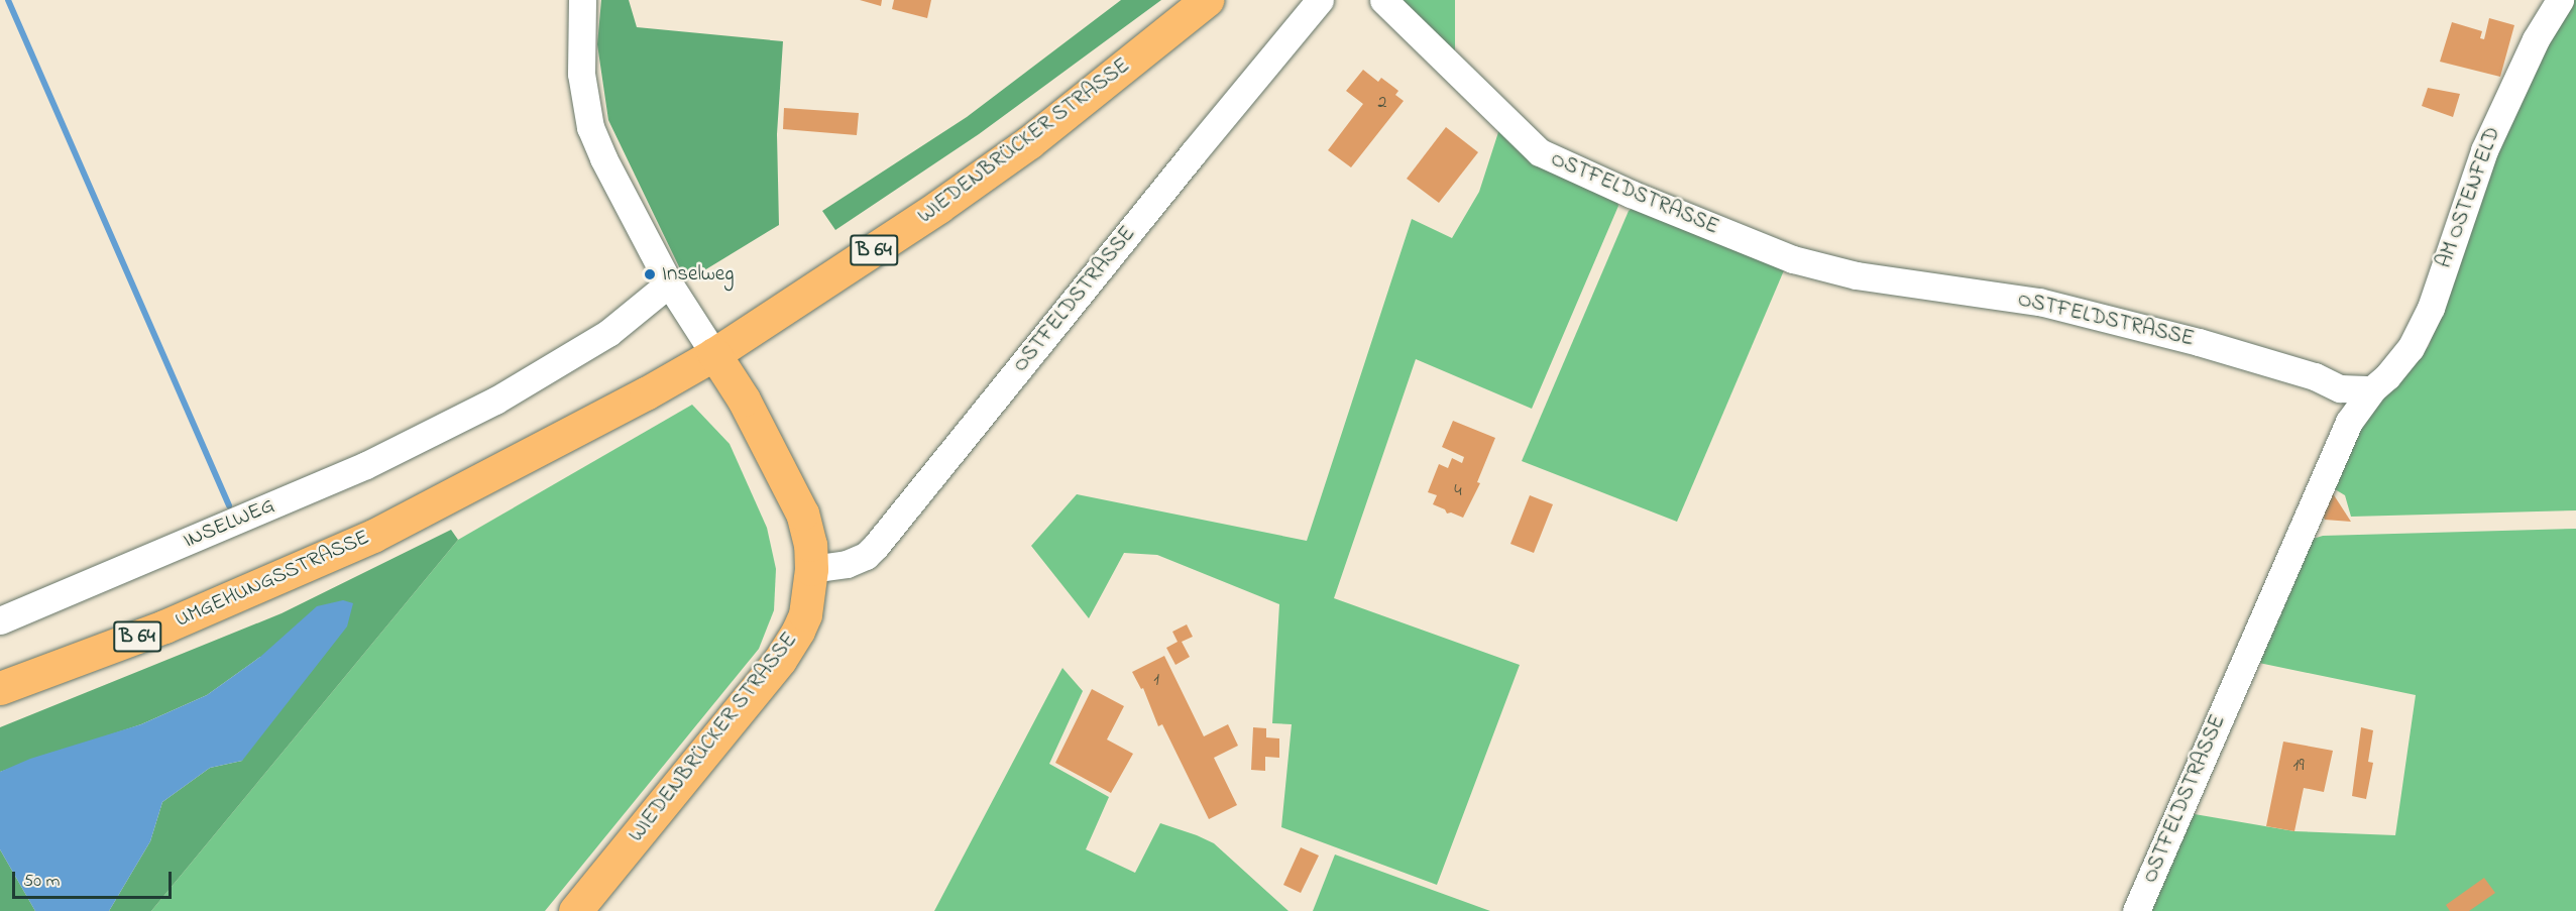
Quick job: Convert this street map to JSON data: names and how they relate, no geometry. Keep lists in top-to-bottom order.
{
  "streets": {
    "main road": ["WIEDENBRÜCKER STRASSE", "B 64", "UMGEHUNGSSTRASSE"],
    "street": ["OSTFELDSTRASSE", "AM OSTENFELD", "INSELWEG"]
  },
  "crossings": [
    ["WIEDENBRÜCKER STRASSE", "OSTFELDSTRASSE"],
    ["WIEDENBRÜCKER STRASSE", "UMGEHUNGSSTRASSE"],
    ["OSTFELDSTRASSE", "AM OSTENFELD"]
  ],
  "places": ["Inselweg"],
  "house_numbers": [
    "2",
    "4",
    "1",
    "19"
  ],
  "scale_bar": "50 m"
}
